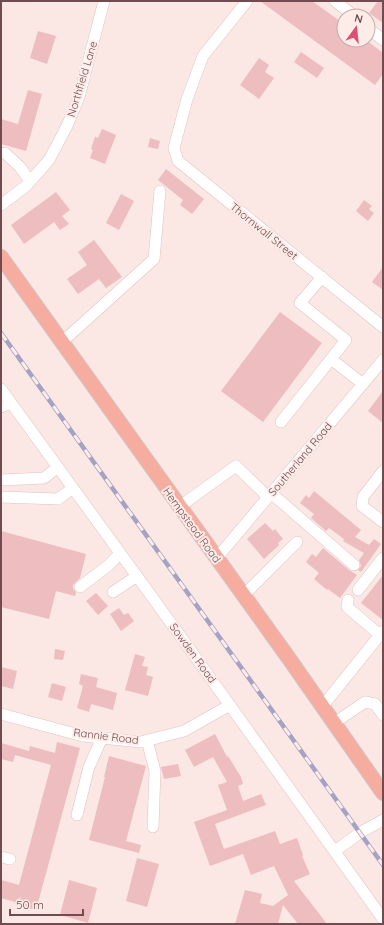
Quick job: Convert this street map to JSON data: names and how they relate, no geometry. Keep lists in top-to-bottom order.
{
  "streets": {
    "main road": ["Hempstead Road"],
    "street": [
      "Northfield Lane",
      "Thornwall Street",
      "Southerland Road",
      "Sowden Road",
      "Rannie Road"
    ]
  },
  "crossings": [
    ["Southerland Road", "Hempstead Road"],
    ["Sowden Road", "Rannie Road"]
  ],
  "scale_bar": "50 m",
  "north": "top"
}
